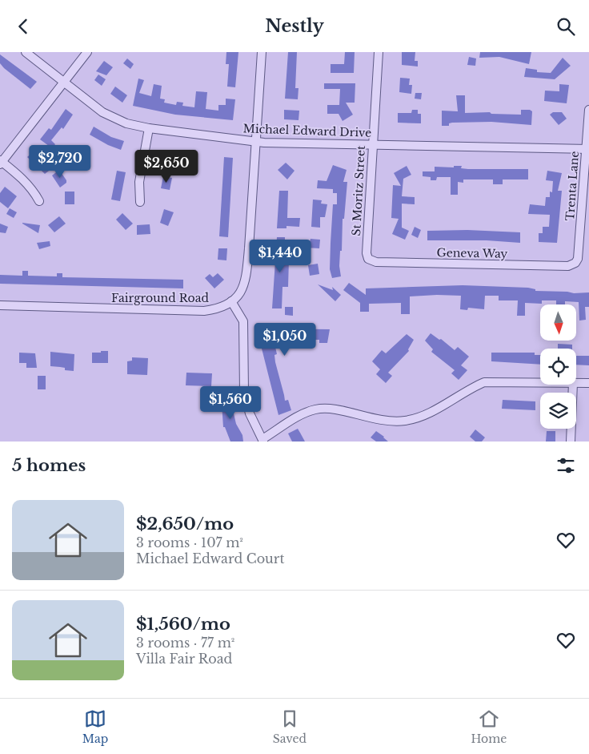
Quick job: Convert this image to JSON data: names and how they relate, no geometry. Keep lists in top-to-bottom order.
{
  "streets": {
    "street": [
      "Michael Edward Drive",
      "Trenta Lane",
      "St Moritz Street",
      "Geneva Way",
      "Fairground Road"
    ]
  },
  "crossings": [
    ["Michael Edward Drive", "Trenta Lane"],
    ["Michael Edward Drive", "St Moritz Street"],
    ["Trenta Lane", "Geneva Way"],
    ["St Moritz Street", "Geneva Way"]
  ],
  "north": "bottom",
  "page": {
    "header": "Nestly",
    "price": [
      "$2,720",
      "$2,650",
      "$1,440",
      "$1,050",
      "$1,560"
    ],
    "heading": "5 homes",
    "list": [
      {
        "name": "$2,650/mo",
        "note": "3 rooms · 107 m² · Michael Edward Court"
      },
      {
        "name": "$1,560/mo",
        "note": "3 rooms · 77 m² · Villa Fair Road"
      }
    ],
    "tabs": ["Map", "Saved", "Home"]
  }
}
